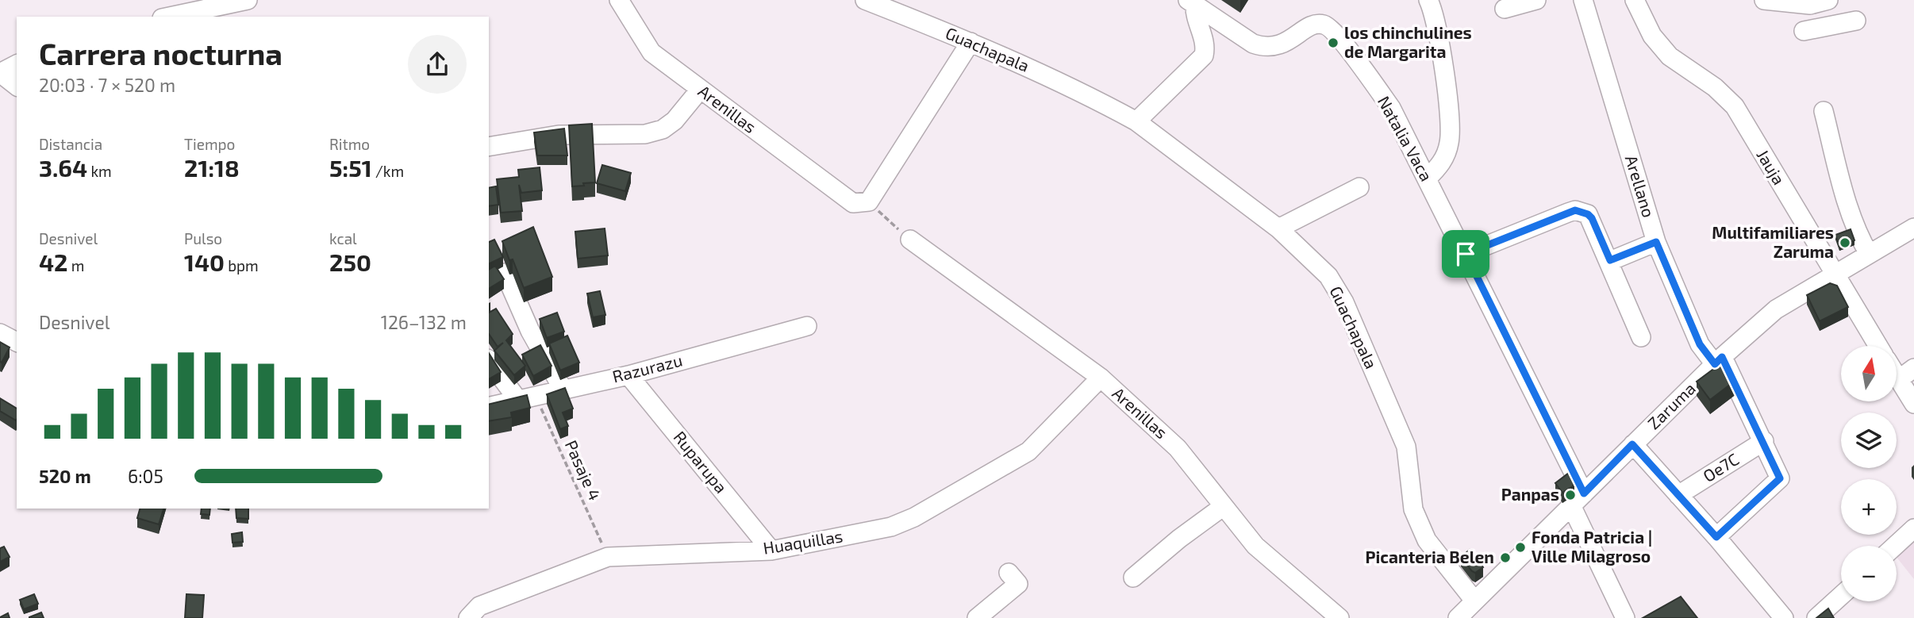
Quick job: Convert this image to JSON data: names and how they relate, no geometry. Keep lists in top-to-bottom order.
{
  "streets": {
    "street": [
      "Guachapala",
      "Arenillas",
      "Natalia Vaca",
      "Jauja",
      "Arellano",
      "Razurazu",
      "Zaruma",
      "Ruparupa",
      "Oe7C",
      "Huaquillas"
    ],
    "path": ["Pasaje 4"]
  },
  "crossings": [
    ["Guachapala", "Zaruma"],
    ["Arenillas", "Huaquillas"],
    ["Natalia Vaca", "Zaruma"],
    ["Jauja", "Zaruma"],
    ["Arellano", "Zaruma"],
    ["Arellano", "Oe7C"],
    ["Razurazu", "Ruparupa"],
    ["Razurazu", "Pasaje 4"],
    ["Ruparupa", "Huaquillas"],
    ["Pasaje 4", "Huaquillas"]
  ],
  "places": [
    "los chinchulines de Margarita",
    "Multifamiliares Zaruma",
    "Panpas",
    "Fonda Patricia | Ville Milagroso",
    "Picanteria Belen"
  ],
  "north": "top",
  "page": {
    "heading": ["Carrera nocturna", "20:03 · 7 × 520 m"],
    "stats": [
      ["Distancia", "3.64 km"],
      ["Tiempo", "21:18"],
      ["Ritmo", "5:51 /km"],
      ["Desnivel", "42 m"],
      ["Pulso", "140 bpm"],
      ["kcal", "250"]
    ],
    "chart": ["Desnivel", "126–132 m"],
    "map_buttons": ["+", "−"],
    "list": [
      {
        "name": "520 m",
        "note": "6:05"
      }
    ]
  }
}
